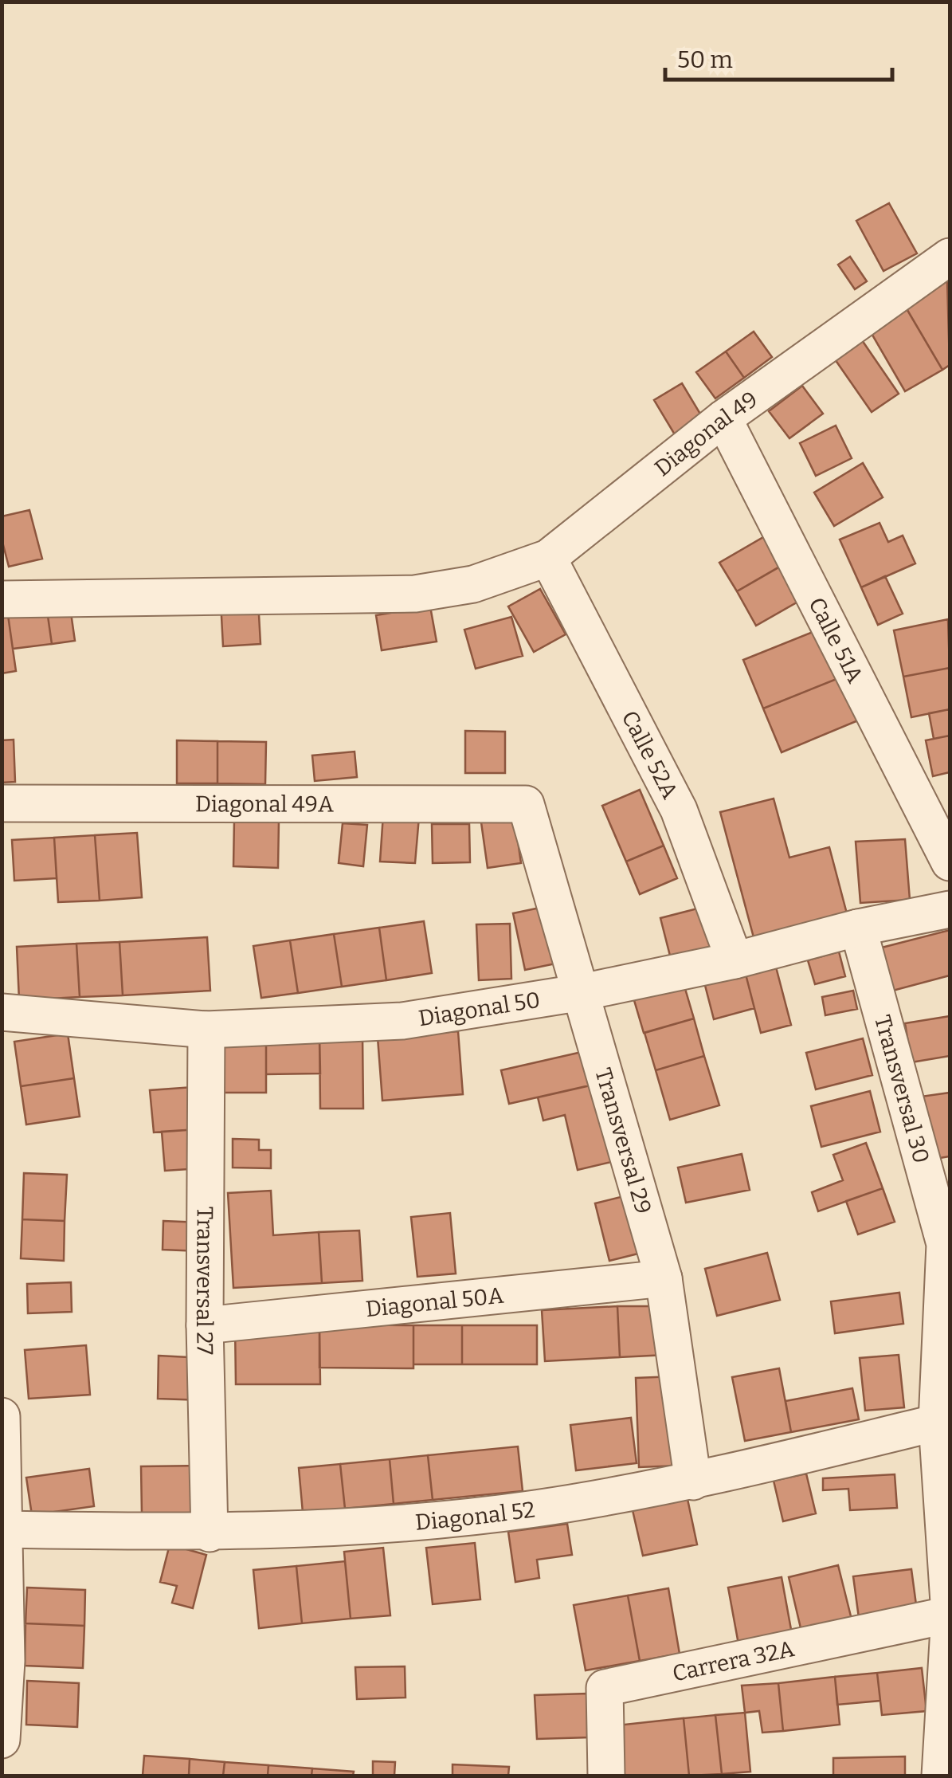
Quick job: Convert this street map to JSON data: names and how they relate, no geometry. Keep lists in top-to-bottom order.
{
  "streets": {
    "street": [
      "Diagonal 49",
      "Calle 51A",
      "Calle 52A",
      "Diagonal 49A",
      "Diagonal 50",
      "Transversal 30",
      "Transversal 29",
      "Transversal 27",
      "Diagonal 50A",
      "Diagonal 52",
      "Carrera 32A"
    ]
  },
  "crossings": [
    ["Diagonal 49", "Calle 51A"],
    ["Diagonal 49", "Calle 52A"],
    ["Calle 52A", "Diagonal 50"],
    ["Diagonal 49A", "Transversal 29"],
    ["Diagonal 50", "Transversal 30"],
    ["Diagonal 50", "Transversal 29"],
    ["Diagonal 50", "Transversal 27"],
    ["Transversal 30", "Diagonal 52"],
    ["Transversal 30", "Carrera 32A"],
    ["Transversal 29", "Diagonal 50A"],
    ["Transversal 29", "Diagonal 52"],
    ["Transversal 27", "Diagonal 50A"],
    ["Transversal 27", "Diagonal 52"]
  ],
  "scale_bar": "50 m"
}
